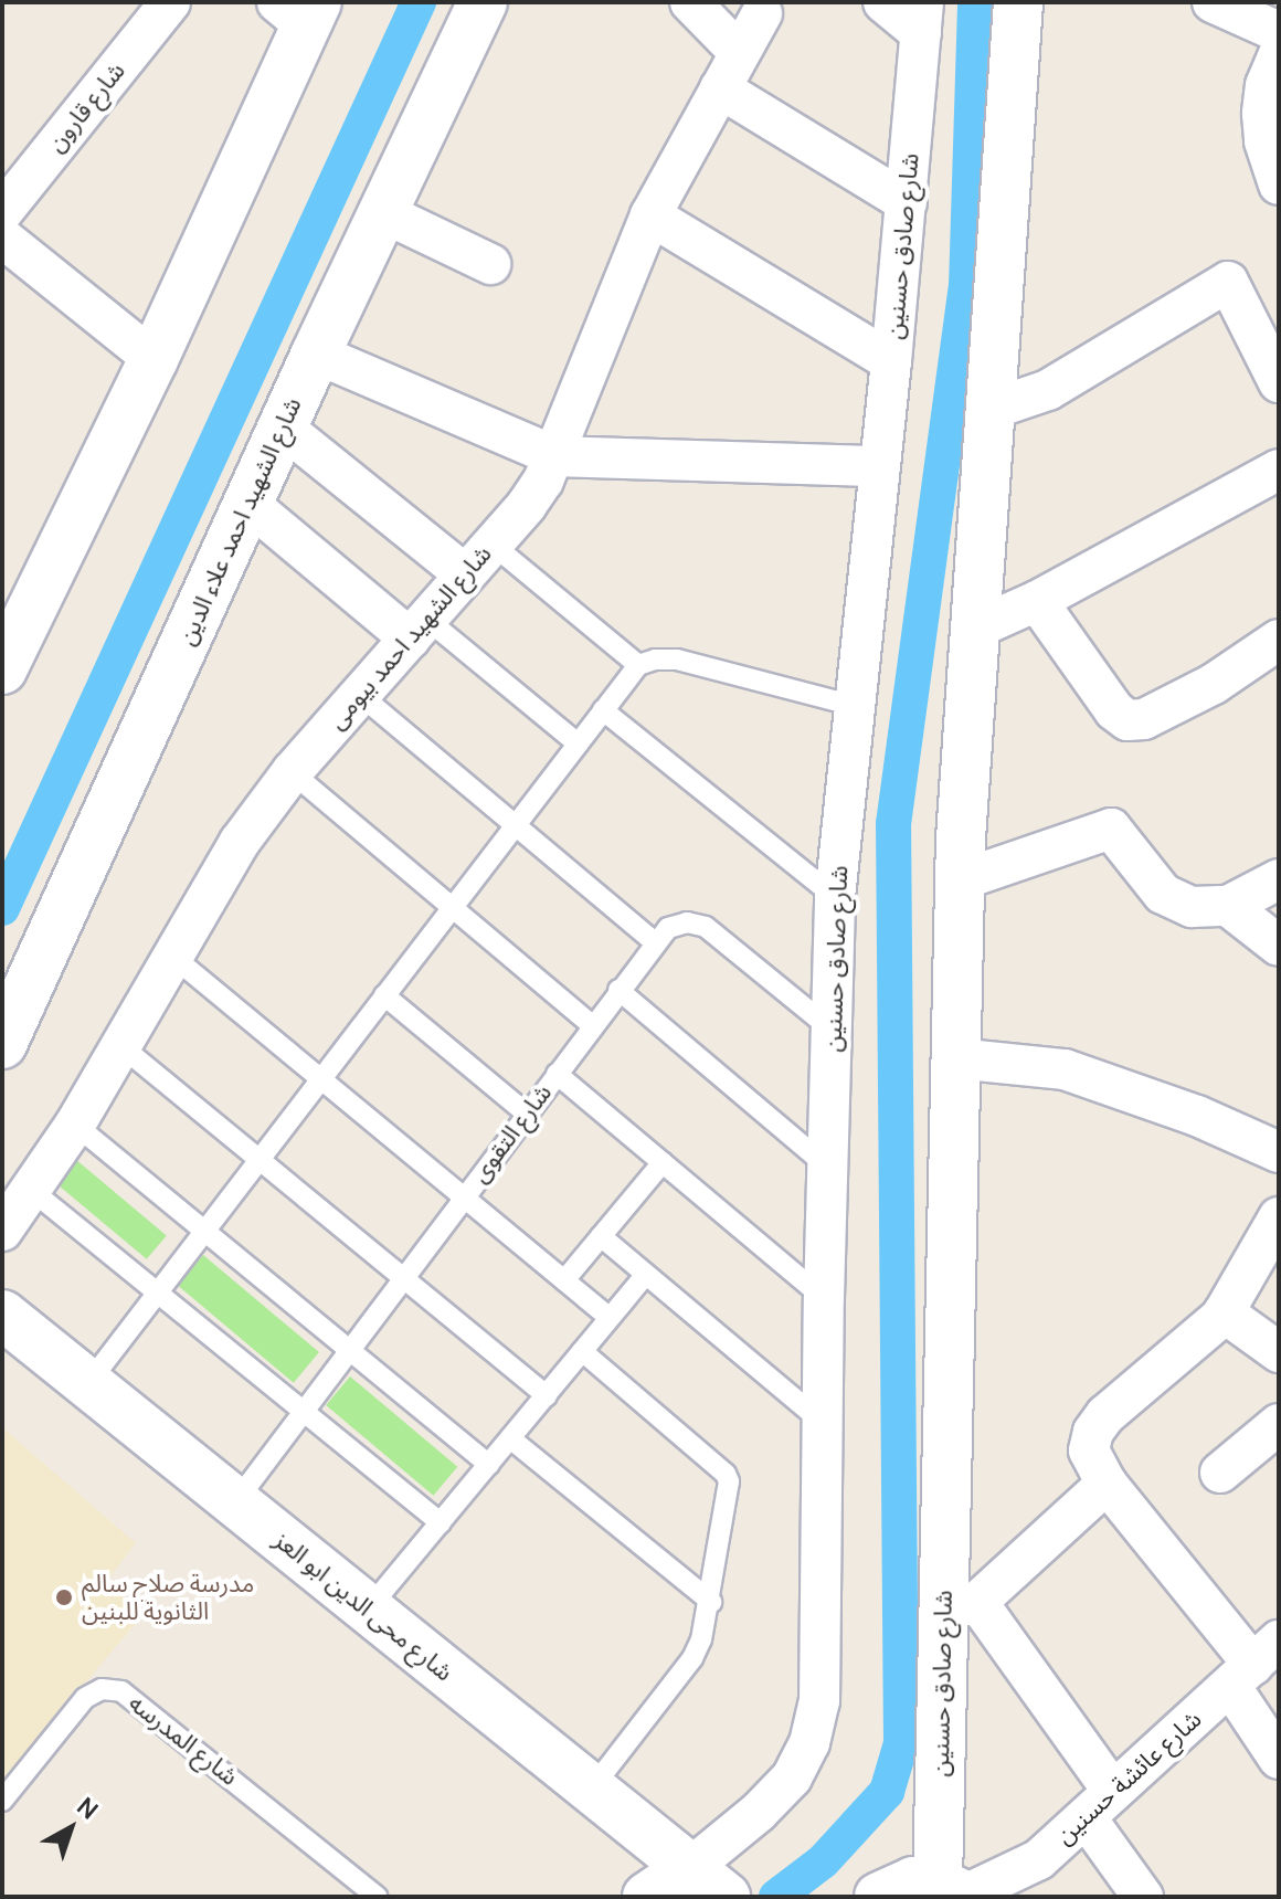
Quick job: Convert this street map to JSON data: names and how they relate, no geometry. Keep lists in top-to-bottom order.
{
  "streets": {
    "street": [
      "شارع قارون",
      "شارع صادق حسنين",
      "شارع الشهيد احمد علاء الدين",
      "شارع الشهيد احمد بيومى",
      "شارع محى الدين ابو العز",
      "شارع عائشة حسنين"
    ],
    "lane": ["شارع التقوى", "شارع المدرسه"]
  },
  "crossings": [
    ["شارع صادق حسنين", "شارع التقوى"],
    ["شارع صادق حسنين", "شارع محى الدين ابو العز"],
    ["شارع صادق حسنين", "شارع عائشة حسنين"],
    ["شارع التقوى", "شارع محى الدين ابو العز"]
  ],
  "places": ["مدرسة صلاح سالم الثانوية للبنين"],
  "north": "top right"
}
